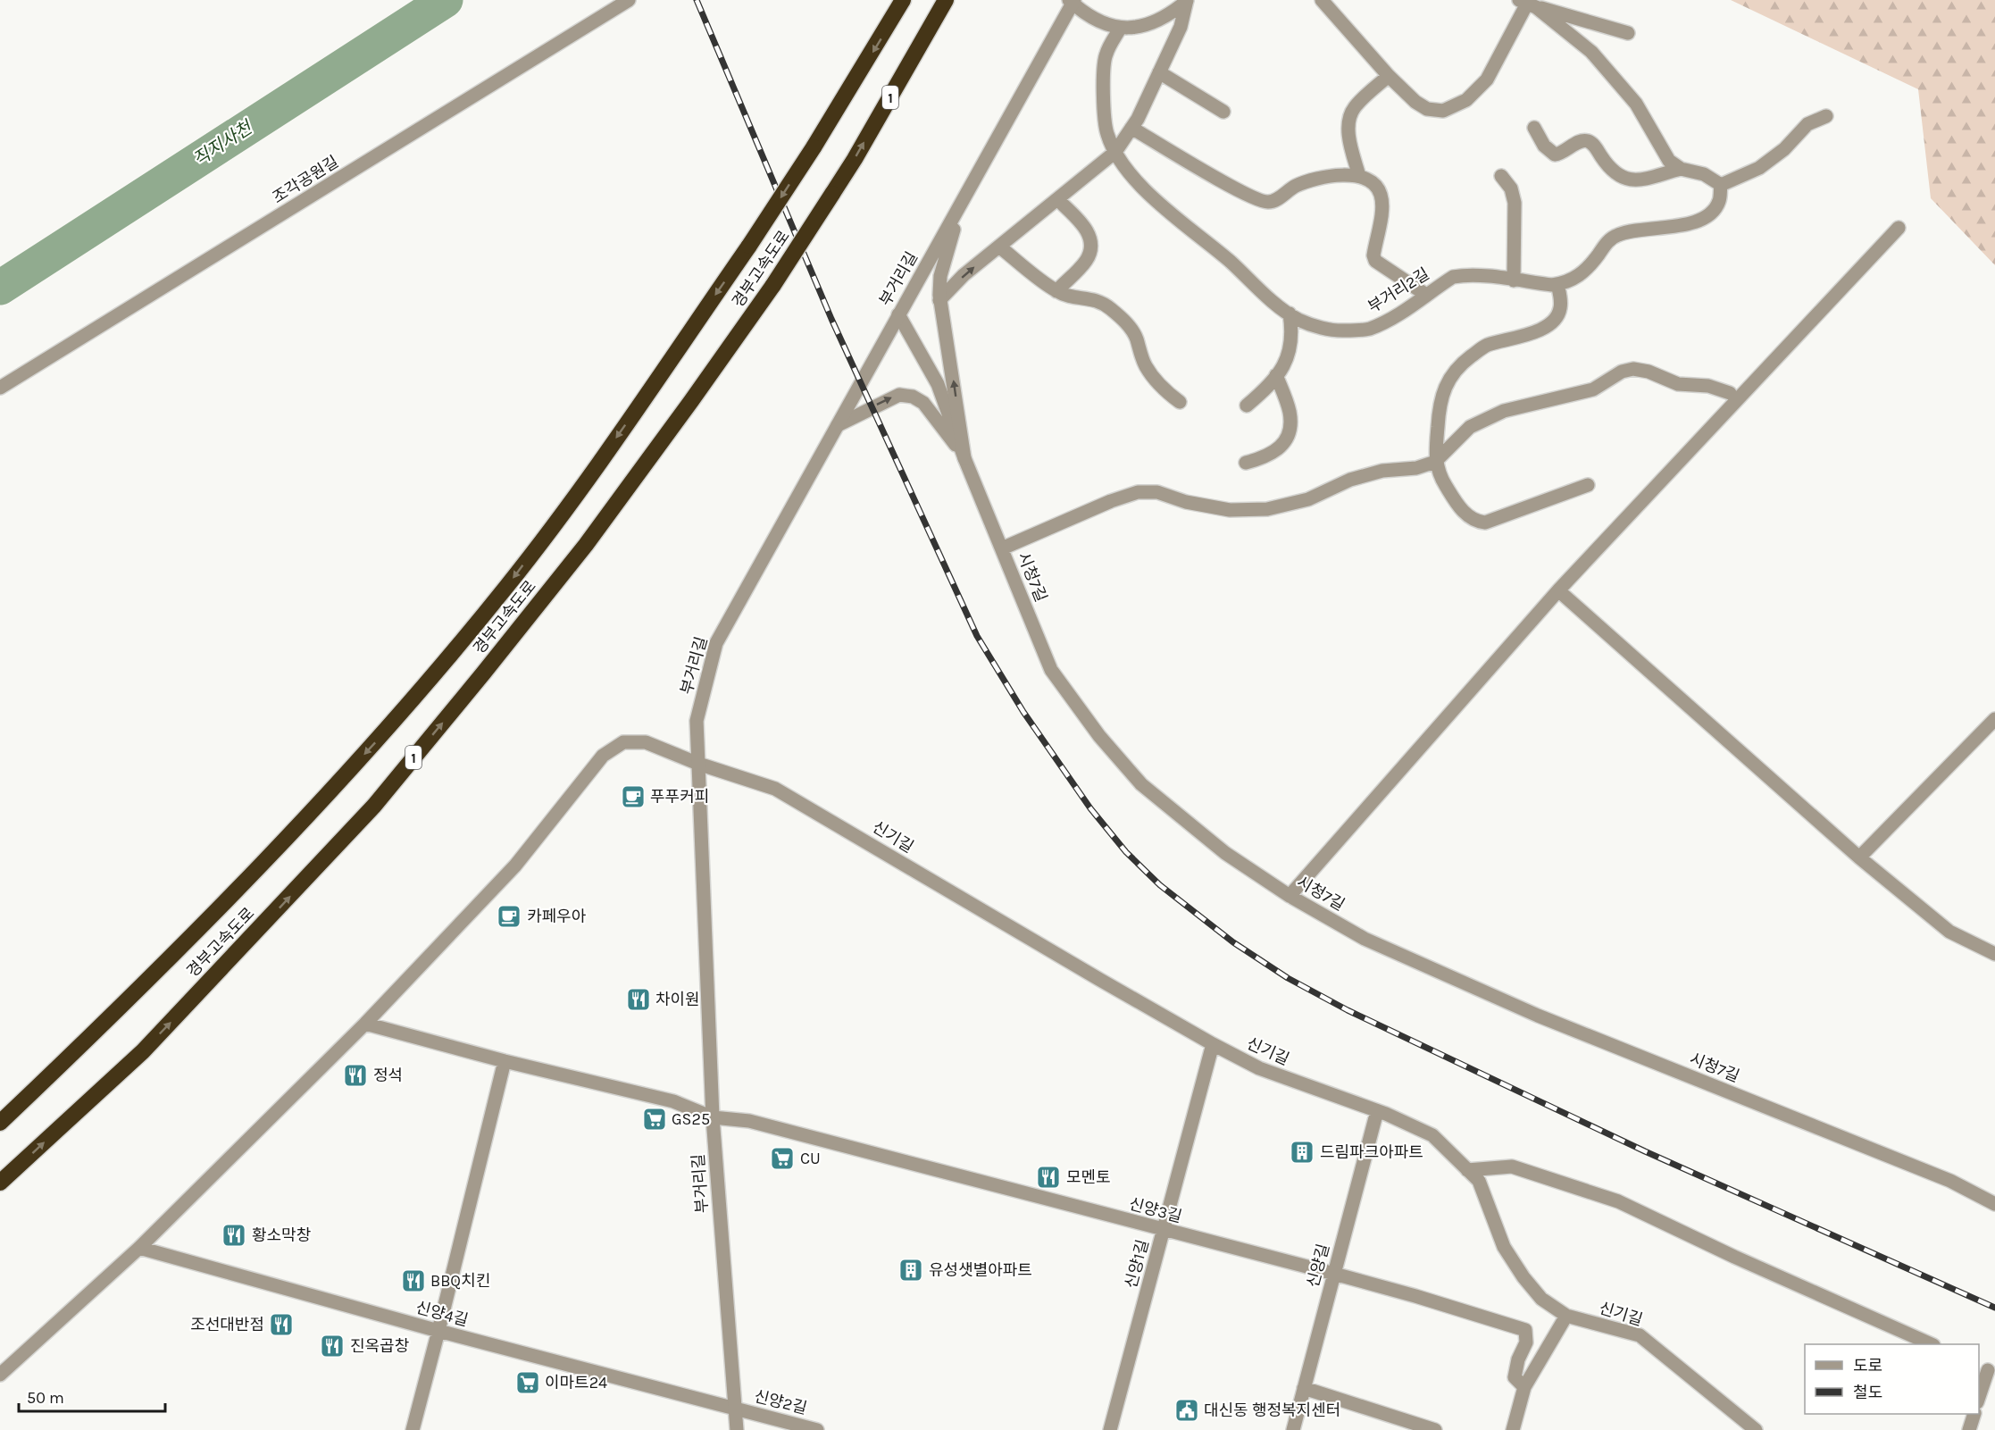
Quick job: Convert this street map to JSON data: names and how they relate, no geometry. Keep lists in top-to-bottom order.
{
  "streets": {
    "highway": ["1", "경부고속도로"],
    "street": [
      "조각공원길",
      "부거리길",
      "부거리2길",
      "시청7길",
      "신기길",
      "신양3길",
      "신양1길",
      "신양길",
      "신양4길",
      "신양2길"
    ]
  },
  "crossings": [
    ["부거리길", "시청7길"],
    ["부거리길", "신기길"],
    ["부거리길", "신양3길"],
    ["부거리길", "신양4길"],
    ["부거리길", "신양2길"],
    ["신기길", "신양1길"],
    ["신기길", "신양길"],
    ["신기길", "신양4길"],
    ["신양3길", "신양1길"],
    ["신양3길", "신양길"],
    ["신양4길", "신양2길"]
  ],
  "water": ["직지사천"],
  "places": {
    "cafe": ["푸푸커피", "카페우아"],
    "restaurant": [
      "차이원",
      "정석",
      "모멘토",
      "황소막창",
      "BBQ치킨",
      "조선대반점",
      "진옥곱창"
    ],
    "supermarket": ["GS25", "CU", "이마트24"],
    "building": ["드림파크아파트", "유성샛별아파트"],
    "public building": ["대신동 행정복지센터"]
  },
  "legend": ["도로", "철도"],
  "scale_bar": "50 m"
}
